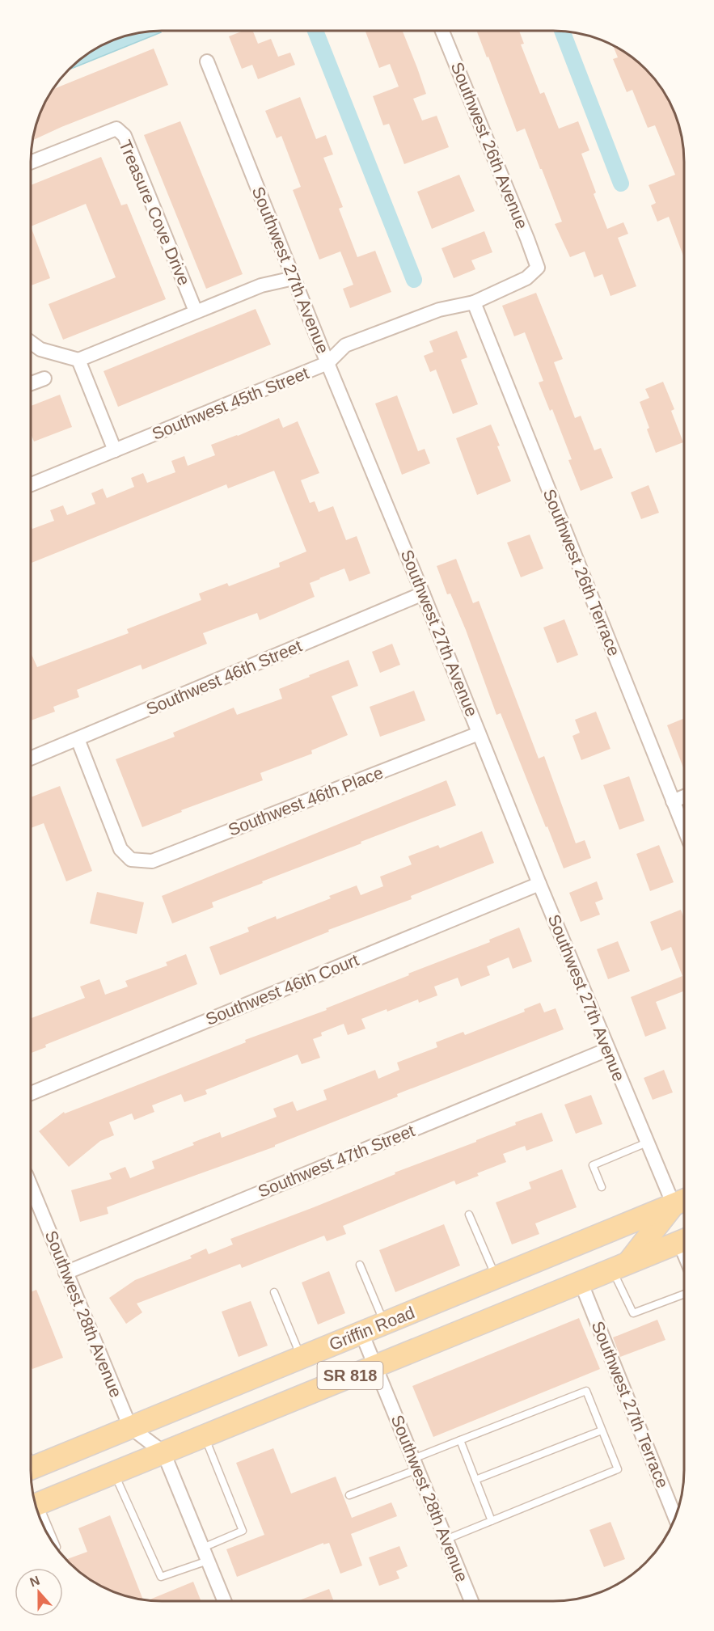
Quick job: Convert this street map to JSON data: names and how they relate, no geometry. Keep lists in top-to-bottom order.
{
  "streets": {
    "main road": ["Griffin Road", "SR 818"],
    "street": [
      "Southwest 26th Avenue",
      "Treasure Cove Drive",
      "Southwest 27th Avenue",
      "Southwest 45th Street",
      "Southwest 26th Terrace",
      "Southwest 46th Street",
      "Southwest 46th Place",
      "Southwest 46th Court",
      "Southwest 47th Street",
      "Southwest 28th Avenue",
      "Southwest 27th Terrace"
    ]
  },
  "crossings": [
    ["Southwest 26th Avenue", "Southwest 45th Street"],
    ["Southwest 27th Avenue", "Southwest 45th Street"],
    ["Southwest 27th Avenue", "Southwest 46th Street"],
    ["Southwest 27th Avenue", "Southwest 46th Place"],
    ["Southwest 27th Avenue", "Southwest 46th Court"],
    ["Southwest 27th Avenue", "Southwest 47th Street"],
    ["Southwest 27th Avenue", "Griffin Road"],
    ["Southwest 45th Street", "Southwest 26th Terrace"],
    ["Southwest 46th Street", "Southwest 46th Place"],
    ["Southwest 47th Street", "Southwest 28th Avenue"],
    ["Southwest 28th Avenue", "Griffin Road"],
    ["Griffin Road", "Southwest 27th Terrace"]
  ],
  "north": "top"
}
